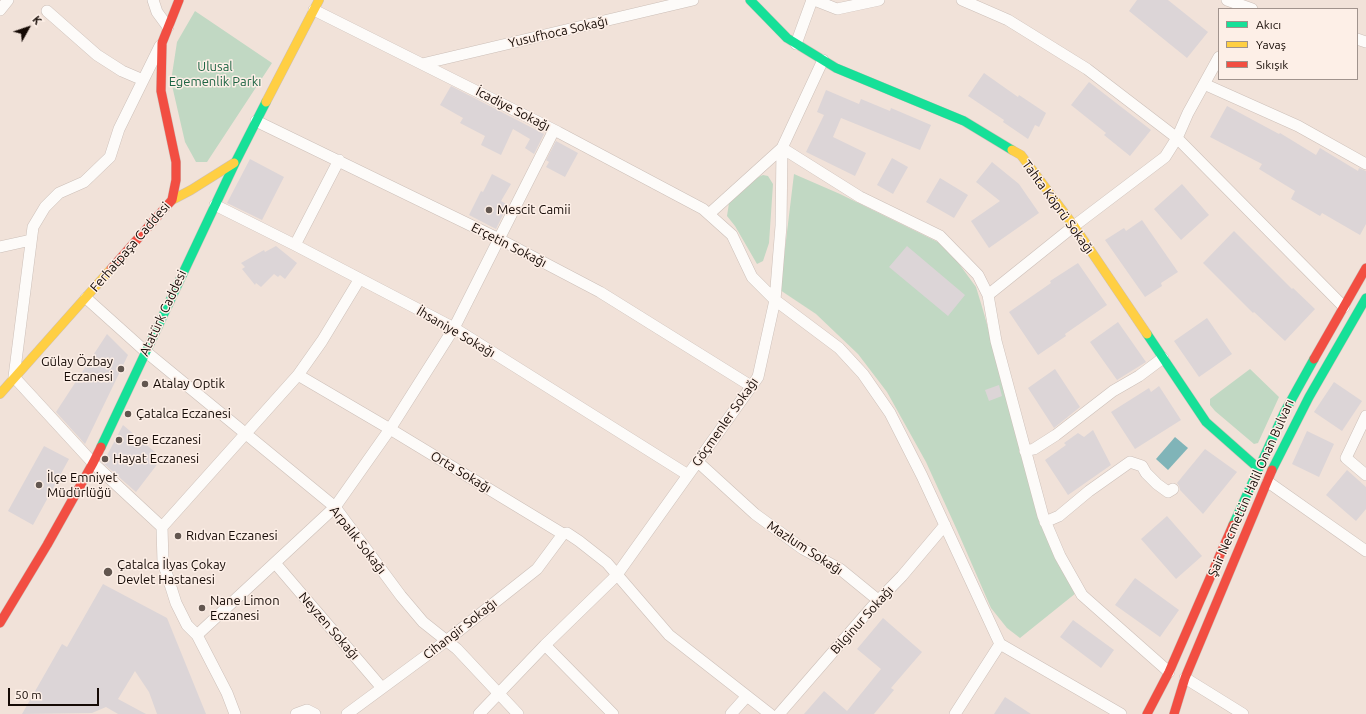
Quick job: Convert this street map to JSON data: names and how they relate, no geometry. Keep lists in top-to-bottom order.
{
  "streets": {
    "main road": [
      "Tahta Köprü Sokağı",
      "Ferhatpaşa Caddesi",
      "Atatürk Caddesi",
      "Şair Necmettin Halil Onan Bulvarı"
    ],
    "street": [
      "Yusufhoca Sokağı",
      "İcadiye Sokağı",
      "Erçetin Sokağı",
      "İhsaniye Sokağı",
      "Göçmenler Sokağı",
      "Orta Sokağı",
      "Arpalık Sokağı",
      "Mazlum Sokağı",
      "Bilginur Sokağı",
      "Neyzen Sokağı",
      "Cihangir Sokağı"
    ]
  },
  "crossings": [
    ["Yusufhoca Sokağı", "İcadiye Sokağı"],
    ["İcadiye Sokağı", "Atatürk Caddesi"],
    ["İcadiye Sokağı", "Göçmenler Sokağı"],
    ["İcadiye Sokağı", "Bilginur Sokağı"],
    ["Tahta Köprü Sokağı", "Göçmenler Sokağı"],
    ["Tahta Köprü Sokağı", "Şair Necmettin Halil Onan Bulvarı"],
    ["Erçetin Sokağı", "Atatürk Caddesi"],
    ["Erçetin Sokağı", "Göçmenler Sokağı"],
    ["Ferhatpaşa Caddesi", "Arpalık Sokağı"],
    ["Atatürk Caddesi", "İhsaniye Sokağı"],
    ["Atatürk Caddesi", "Arpalık Sokağı"],
    ["İhsaniye Sokağı", "Göçmenler Sokağı"],
    ["Göçmenler Sokağı", "Orta Sokağı"],
    ["Göçmenler Sokağı", "Arpalık Sokağı"],
    ["Göçmenler Sokağı", "Mazlum Sokağı"],
    ["Orta Sokağı", "Cihangir Sokağı"],
    ["Arpalık Sokağı", "Cihangir Sokağı"],
    ["Mazlum Sokağı", "Bilginur Sokağı"],
    ["Neyzen Sokağı", "Cihangir Sokağı"]
  ],
  "parks": ["Ulusal Egemenlik Parkı"],
  "places": [
    "Mescit Camii",
    "Gülay Özbay Eczanesi",
    "Atalay Optik",
    "Çatalca Eczanesi",
    "Ege Eczanesi",
    "Hayat Eczanesi",
    "İlçe Emniyet Müdürlüğü",
    "Rıdvan Eczanesi",
    "Çatalca İlyas Çokay Devlet Hastanesi",
    "Nane Limon Eczanesi"
  ],
  "legend": ["Akıcı", "Yavaş", "Sıkışık"],
  "scale_bar": "50 m",
  "north": "top right"
}
